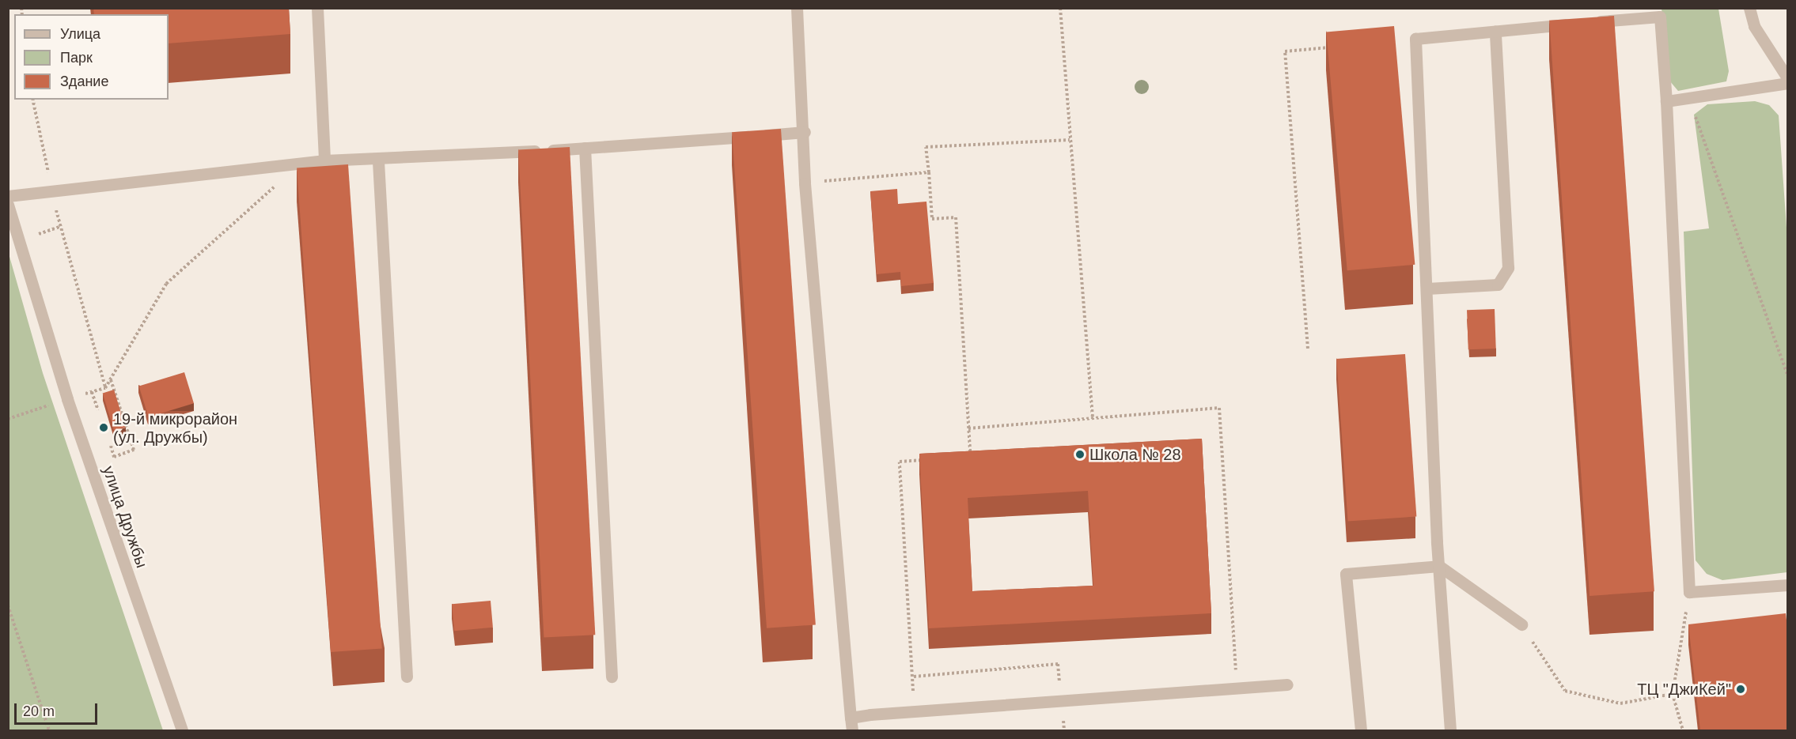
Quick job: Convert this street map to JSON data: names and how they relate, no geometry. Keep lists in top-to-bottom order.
{
  "streets": {
    "street": ["улица Дружбы"]
  },
  "places": ["19-й микрорайон (ул. Дружбы)", "Школа № 28", "ТЦ \"ДжиКей\""],
  "legend": ["Улица", "Парк", "Здание"],
  "scale_bar": "20 m"
}
